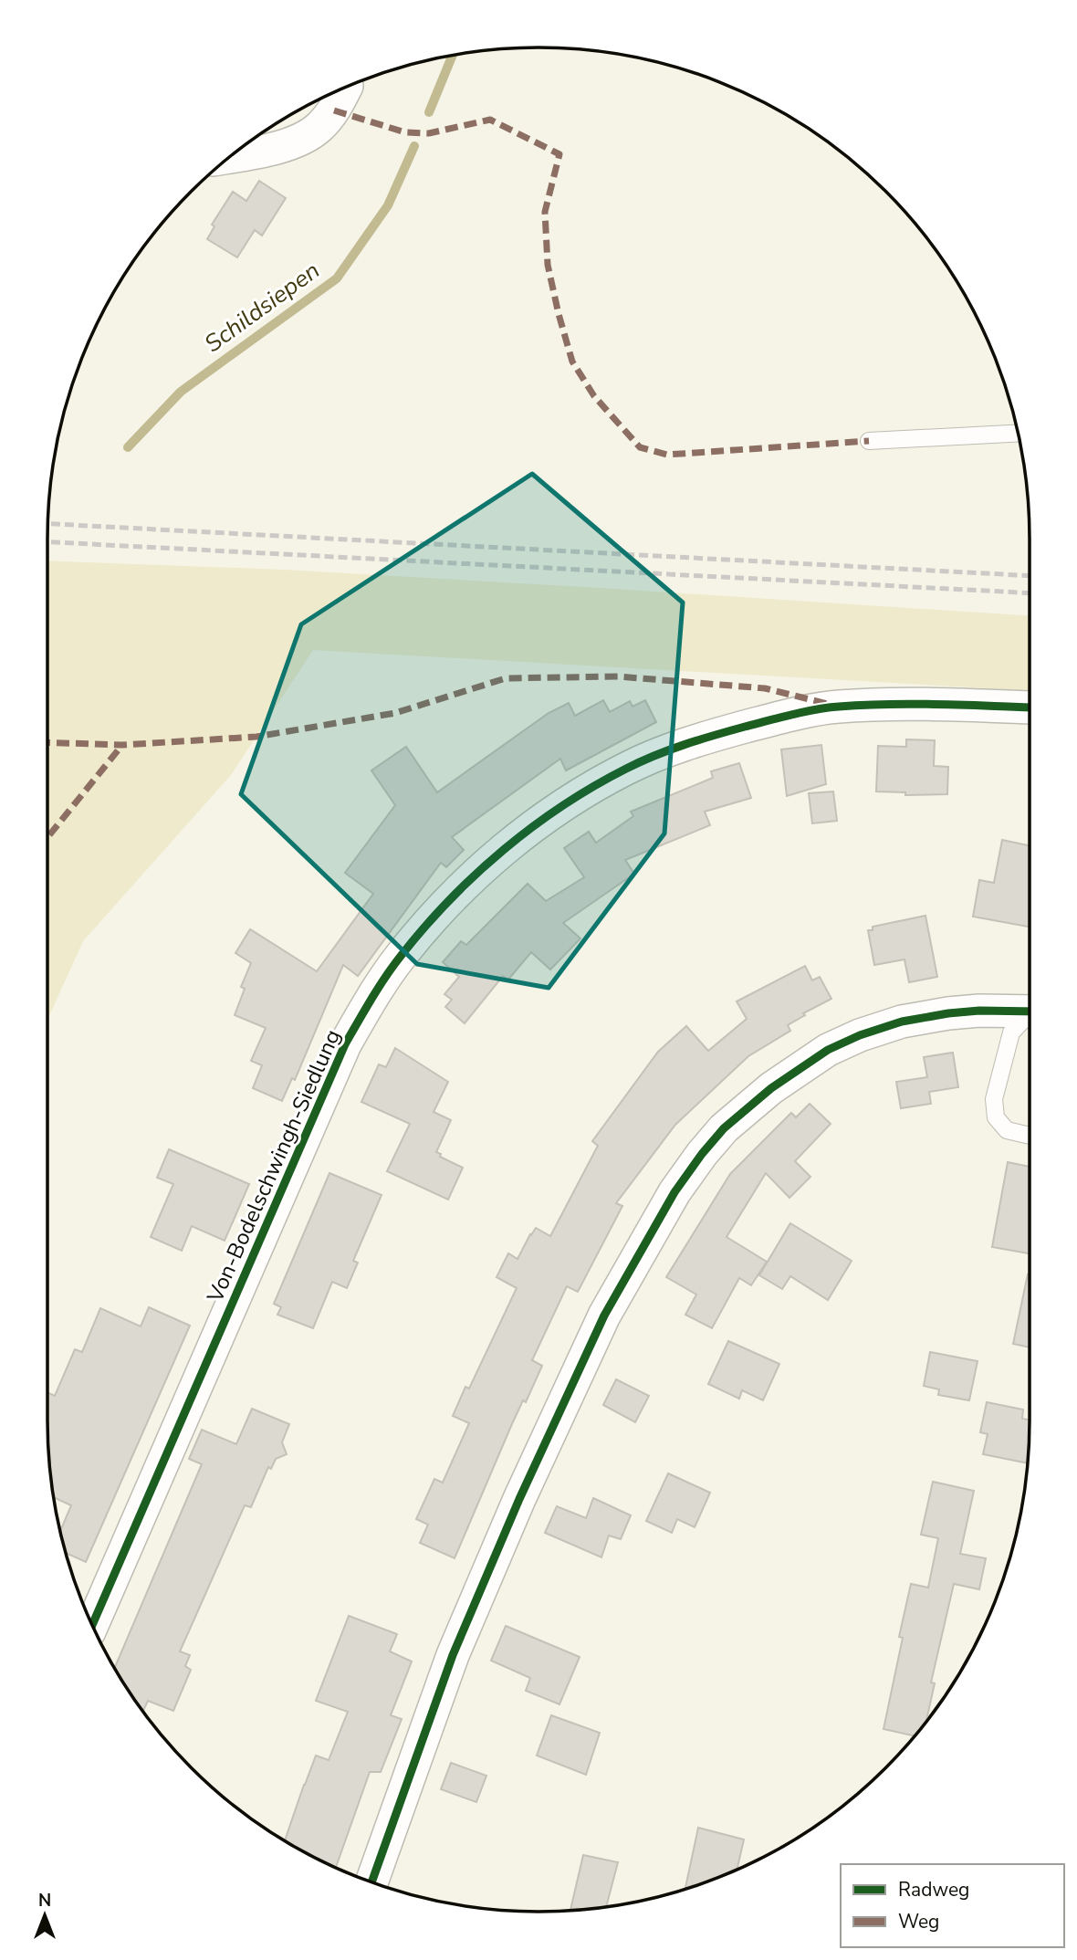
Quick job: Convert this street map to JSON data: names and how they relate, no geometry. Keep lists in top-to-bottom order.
{
  "streets": {
    "street": ["Von-Bodelschwingh-Siedlung"]
  },
  "water": ["Schildsiepen"],
  "legend": ["Radweg", "Weg"],
  "north": "top"
}
